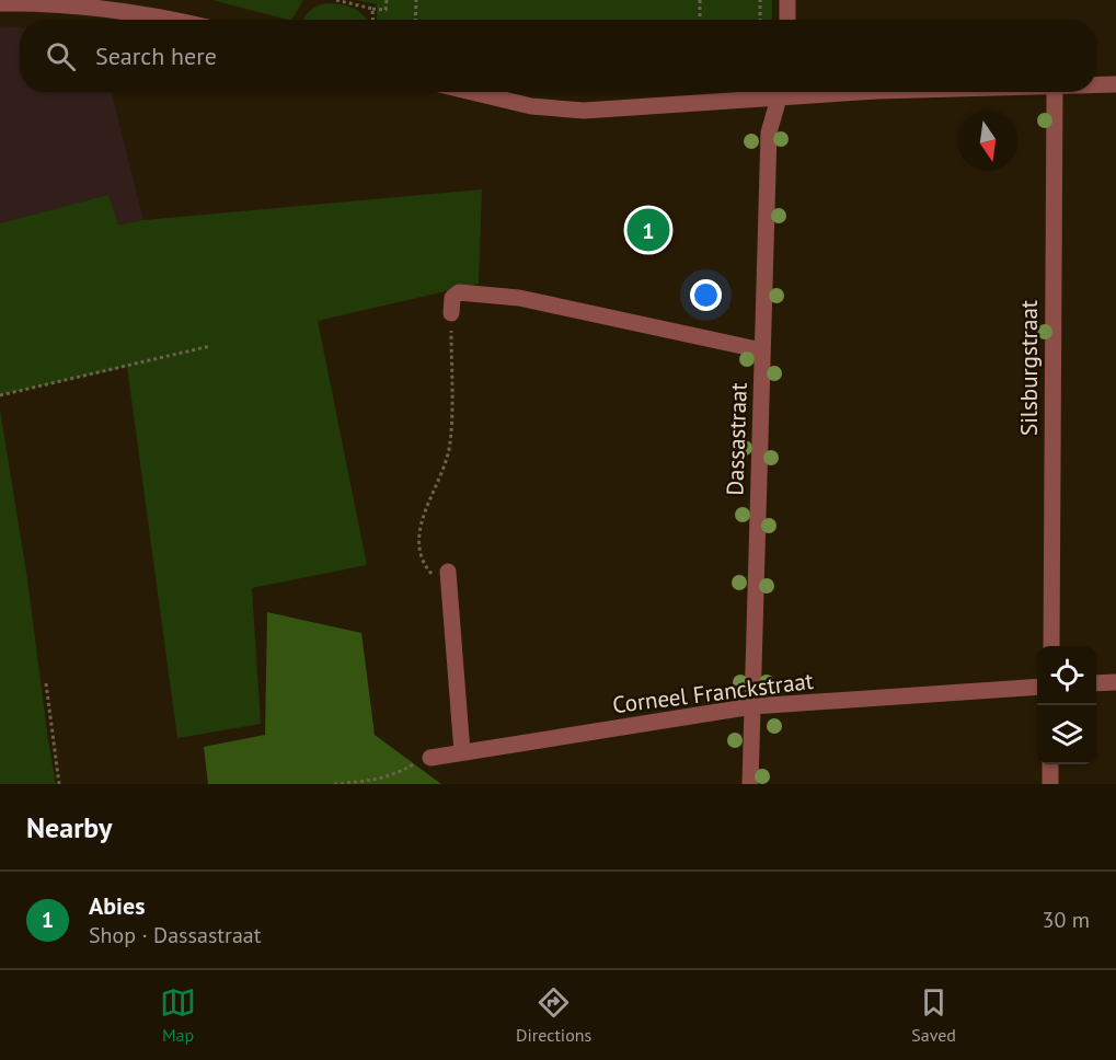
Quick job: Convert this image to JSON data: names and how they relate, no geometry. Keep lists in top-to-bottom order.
{
  "streets": {
    "street": ["Silsburgstraat", "Dassastraat", "Corneel Franckstraat"]
  },
  "crossings": [
    ["Dassastraat", "Corneel Franckstraat"]
  ],
  "north": "bottom",
  "page": {
    "search": "Search here",
    "pins": "1",
    "heading": "Nearby",
    "list": [
      {
        "mark": "1",
        "name": "Abies",
        "note": "Shop · Dassastraat",
        "value": "30 m"
      }
    ],
    "nav": ["Map", "Directions", "Saved"]
  }
}
